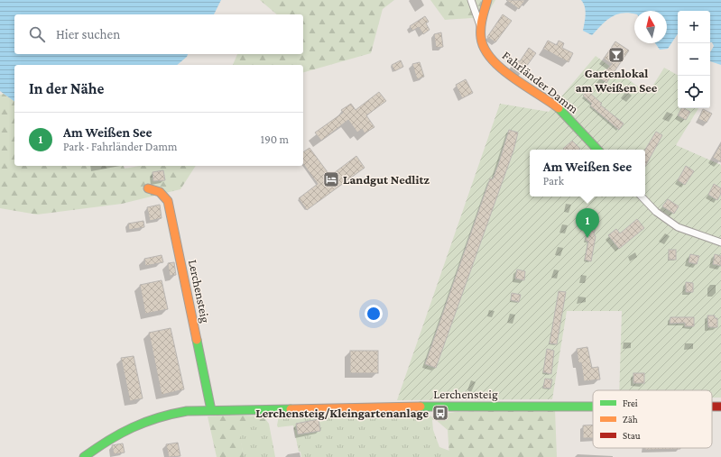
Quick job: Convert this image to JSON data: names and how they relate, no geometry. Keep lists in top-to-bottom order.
{
  "streets": {
    "street": ["Fahrländer Damm", "Lerchensteig"]
  },
  "places": {
    "bar": ["Gartenlokal am Weißen See"],
    "hotel": ["Landgut Nedlitz"],
    "bus stop": ["Lerchensteig/Kleingartenanlage"]
  },
  "legend": ["Frei", "Zäh", "Stau"],
  "north": "top",
  "page": {
    "map_buttons": ["+", "−"],
    "search": "Hier suchen",
    "heading": "In der Nähe",
    "list": [
      {
        "mark": "1",
        "name": "Am Weißen See",
        "note": "Park · Fahrländer Damm",
        "value": "190 m"
      }
    ],
    "popup": ["Am Weißen See", "Park"],
    "pins": "1"
  }
}
